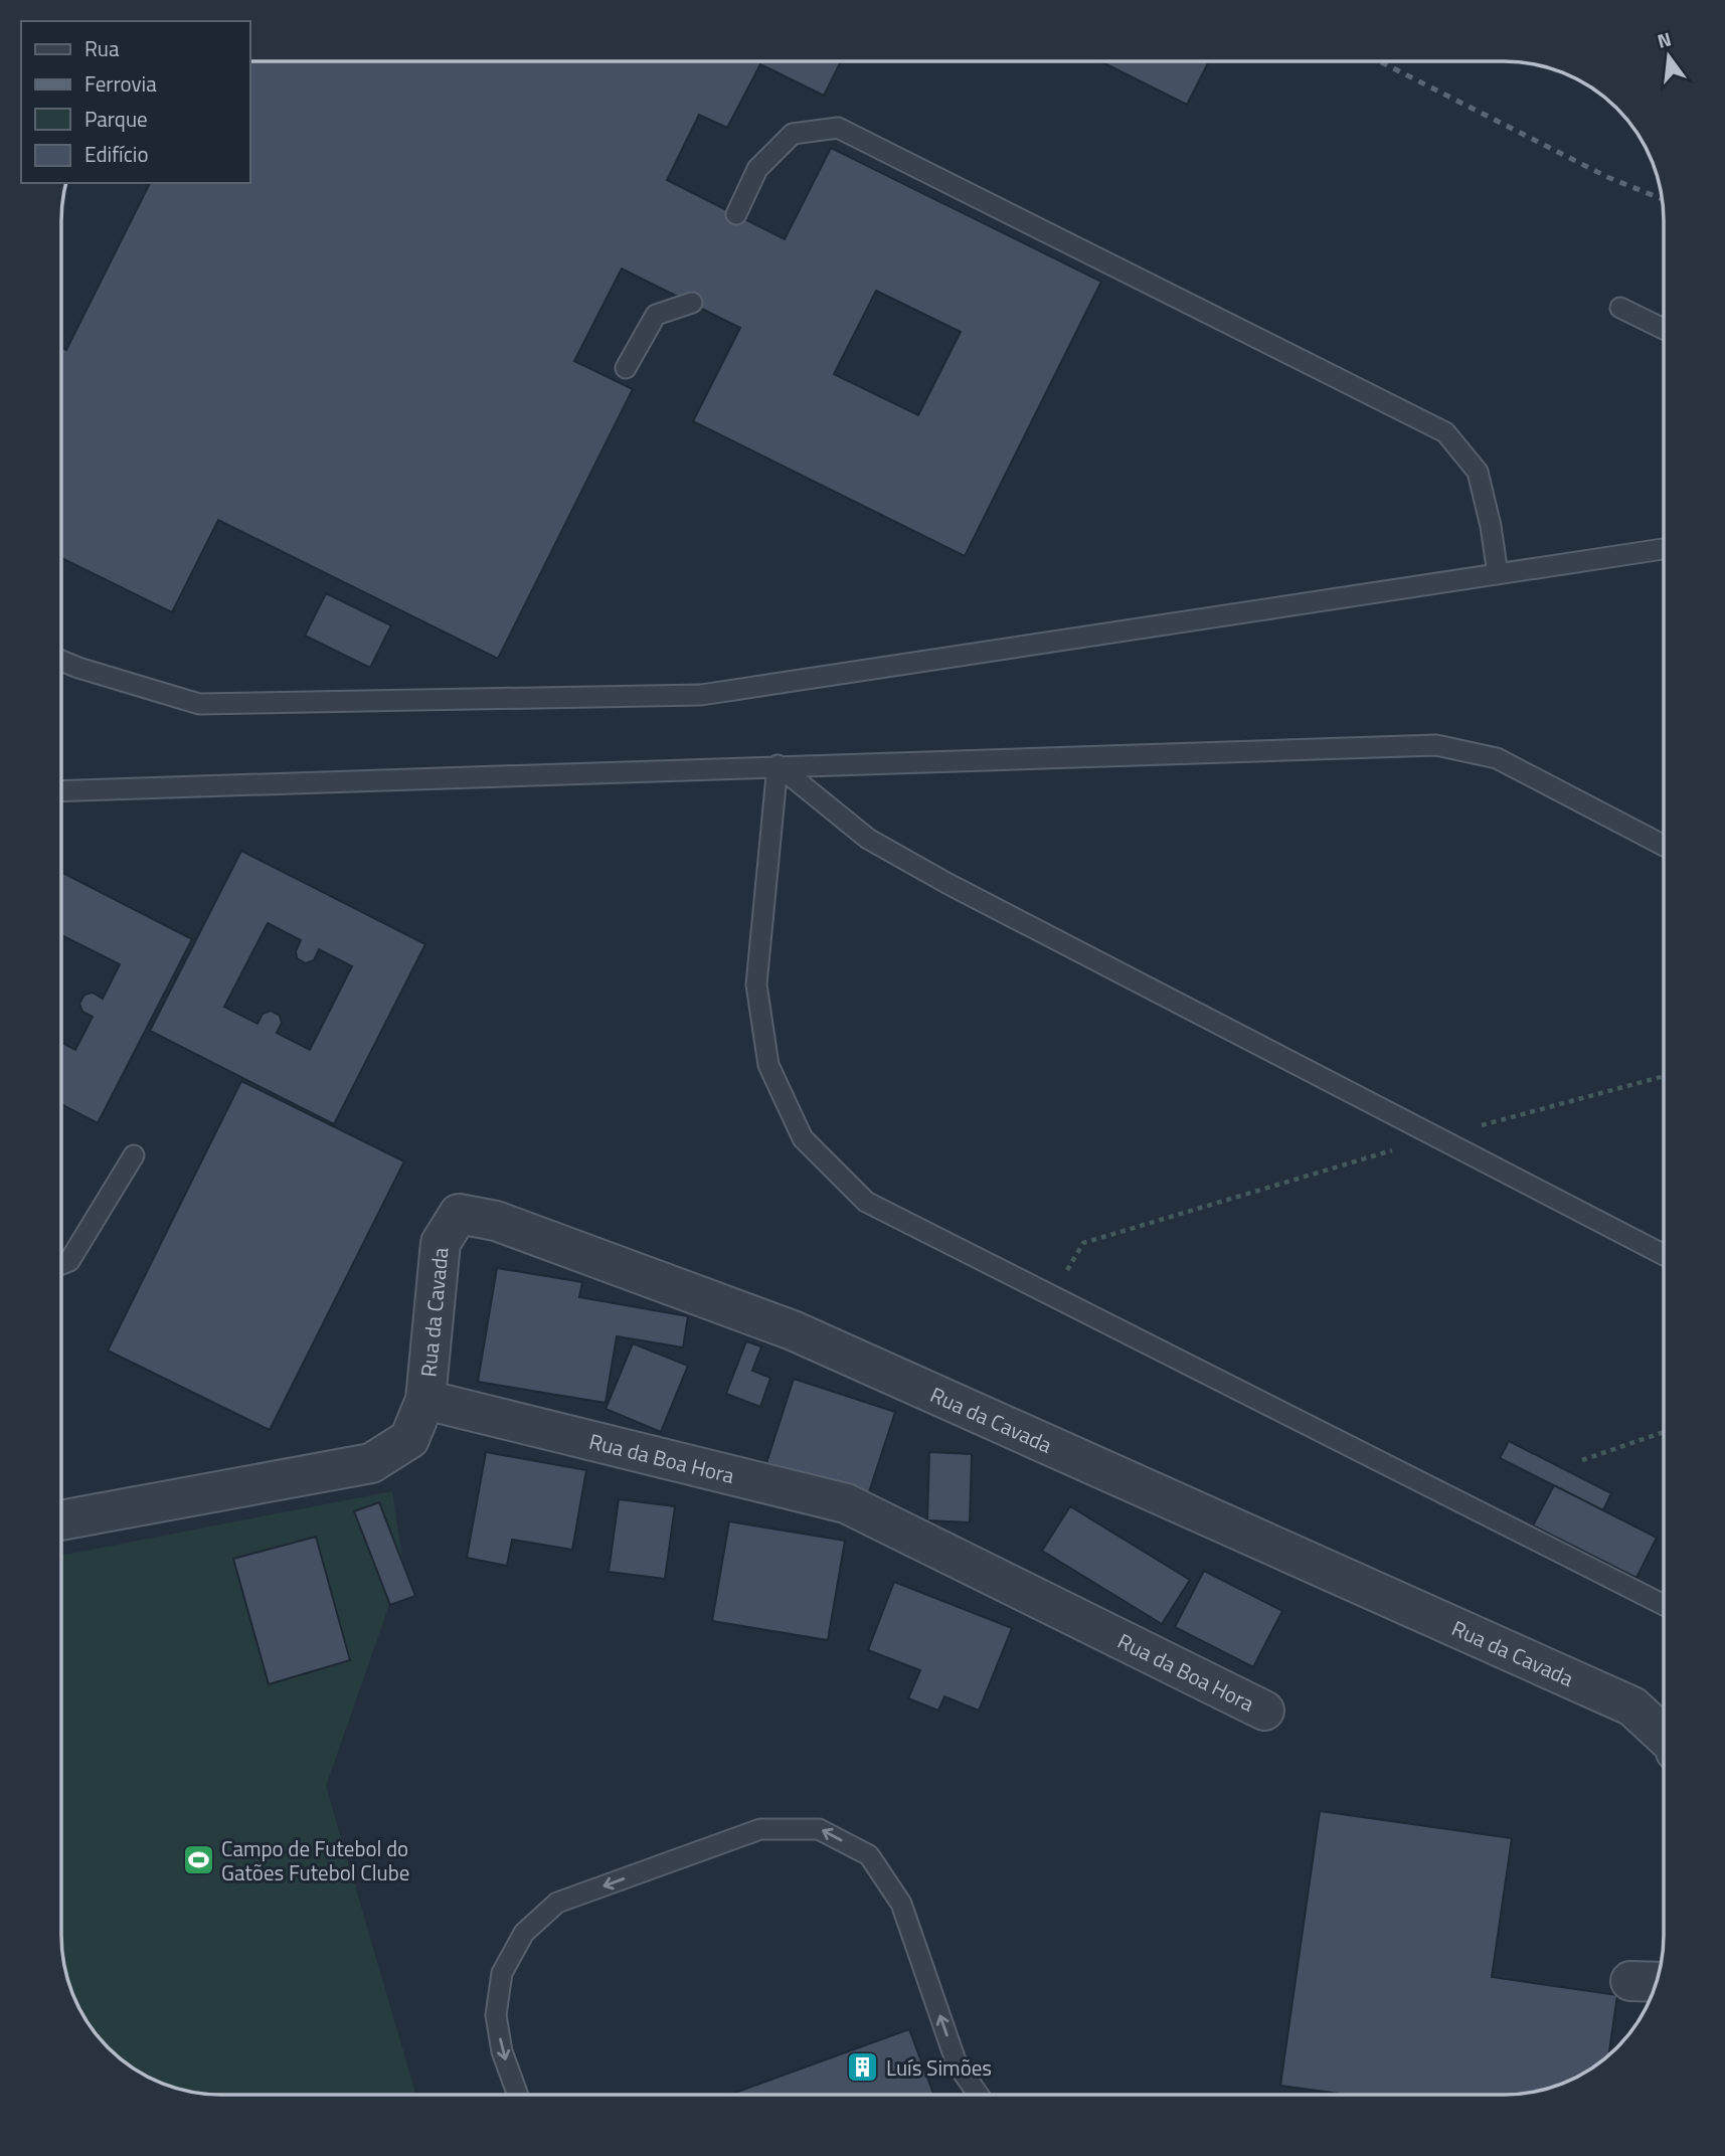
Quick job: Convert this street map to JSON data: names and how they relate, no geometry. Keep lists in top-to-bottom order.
{
  "streets": {
    "street": ["Rua da Cavada", "Rua da Boa Hora"]
  },
  "crossings": [
    ["Rua da Cavada", "Rua da Boa Hora"]
  ],
  "places": {
    "sports": ["Campo de Futebol do Gatões Futebol Clube"],
    "building": ["Luís Simões"]
  },
  "legend": [
    "Rua",
    "Ferrovia",
    "Parque",
    "Edifício"
  ],
  "north": "top"
}
